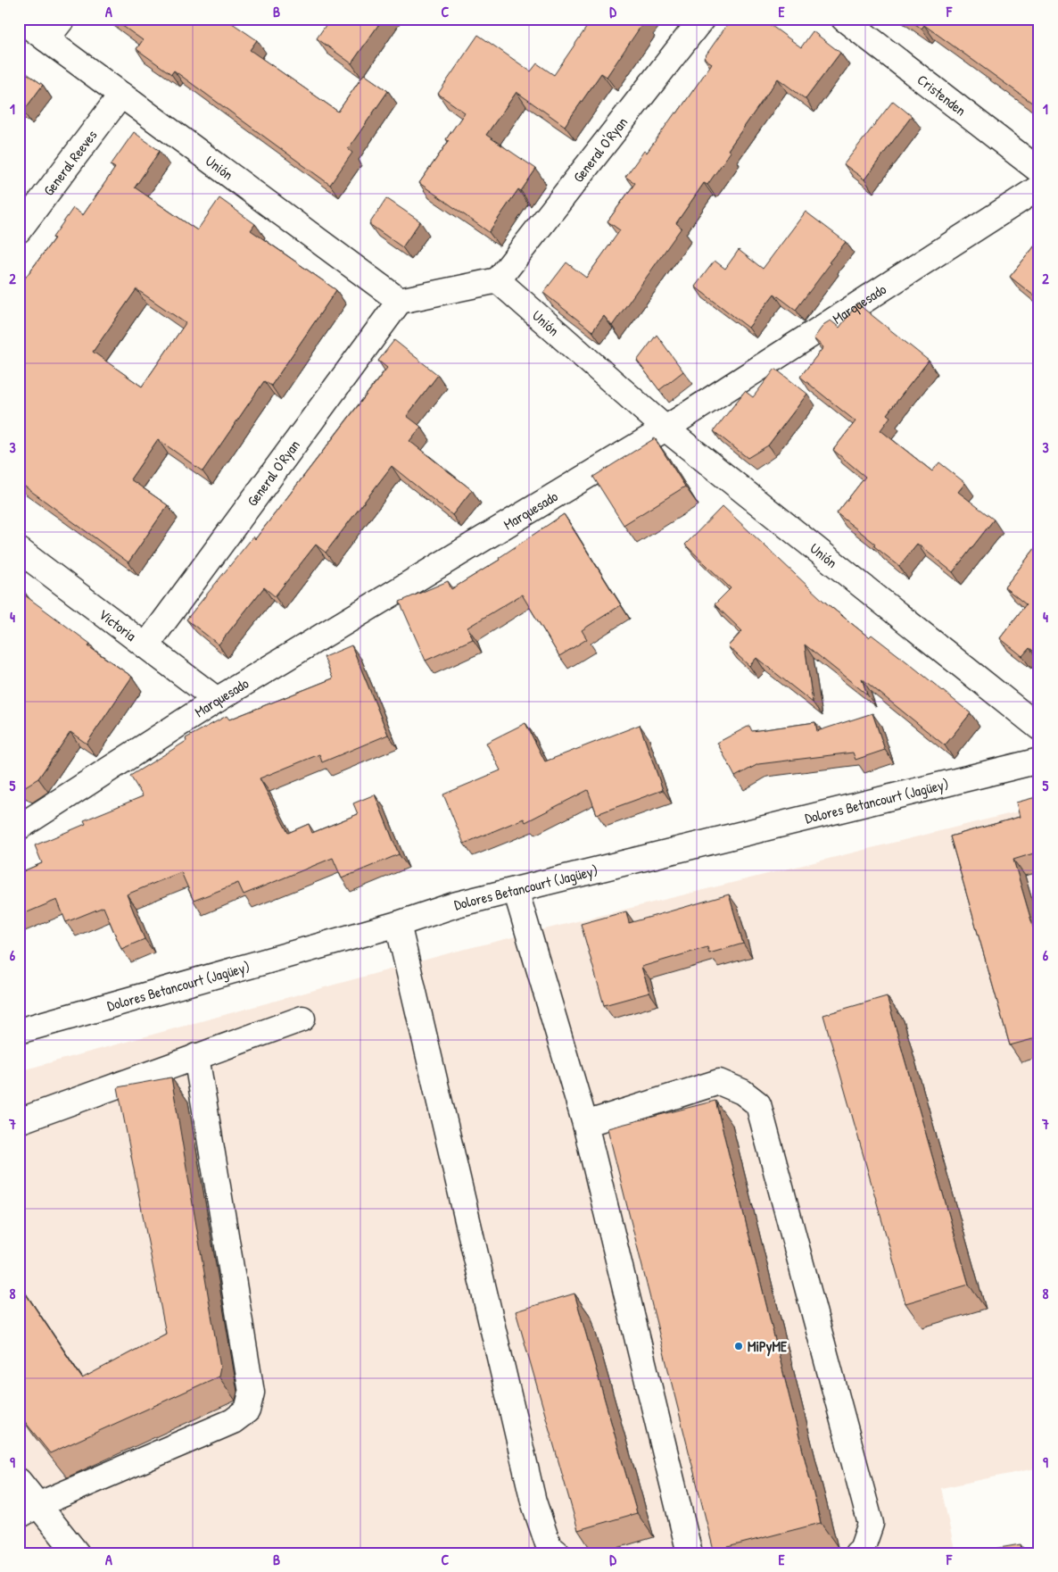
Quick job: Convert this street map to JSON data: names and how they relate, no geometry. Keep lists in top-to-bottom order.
{
  "streets": {
    "street": [
      "Cristenden",
      "General O'Ryan",
      "General Reeves",
      "Unión",
      "Marquesado",
      "Victoria",
      "Dolores Betancourt (Jagüey)"
    ]
  },
  "crossings": [
    ["General O'Ryan", "Unión"],
    ["General O'Ryan", "Victoria"],
    ["General Reeves", "Unión"],
    ["Unión", "Marquesado"],
    ["Marquesado", "Victoria"]
  ],
  "places": ["MiPyME"],
  "grid": {
    "columns": [
      "A",
      "B",
      "C",
      "D",
      "E",
      "F"
    ],
    "rows": [
      "1",
      "2",
      "3",
      "4",
      "5",
      "6",
      "7",
      "8",
      "9"
    ]
  }
}
